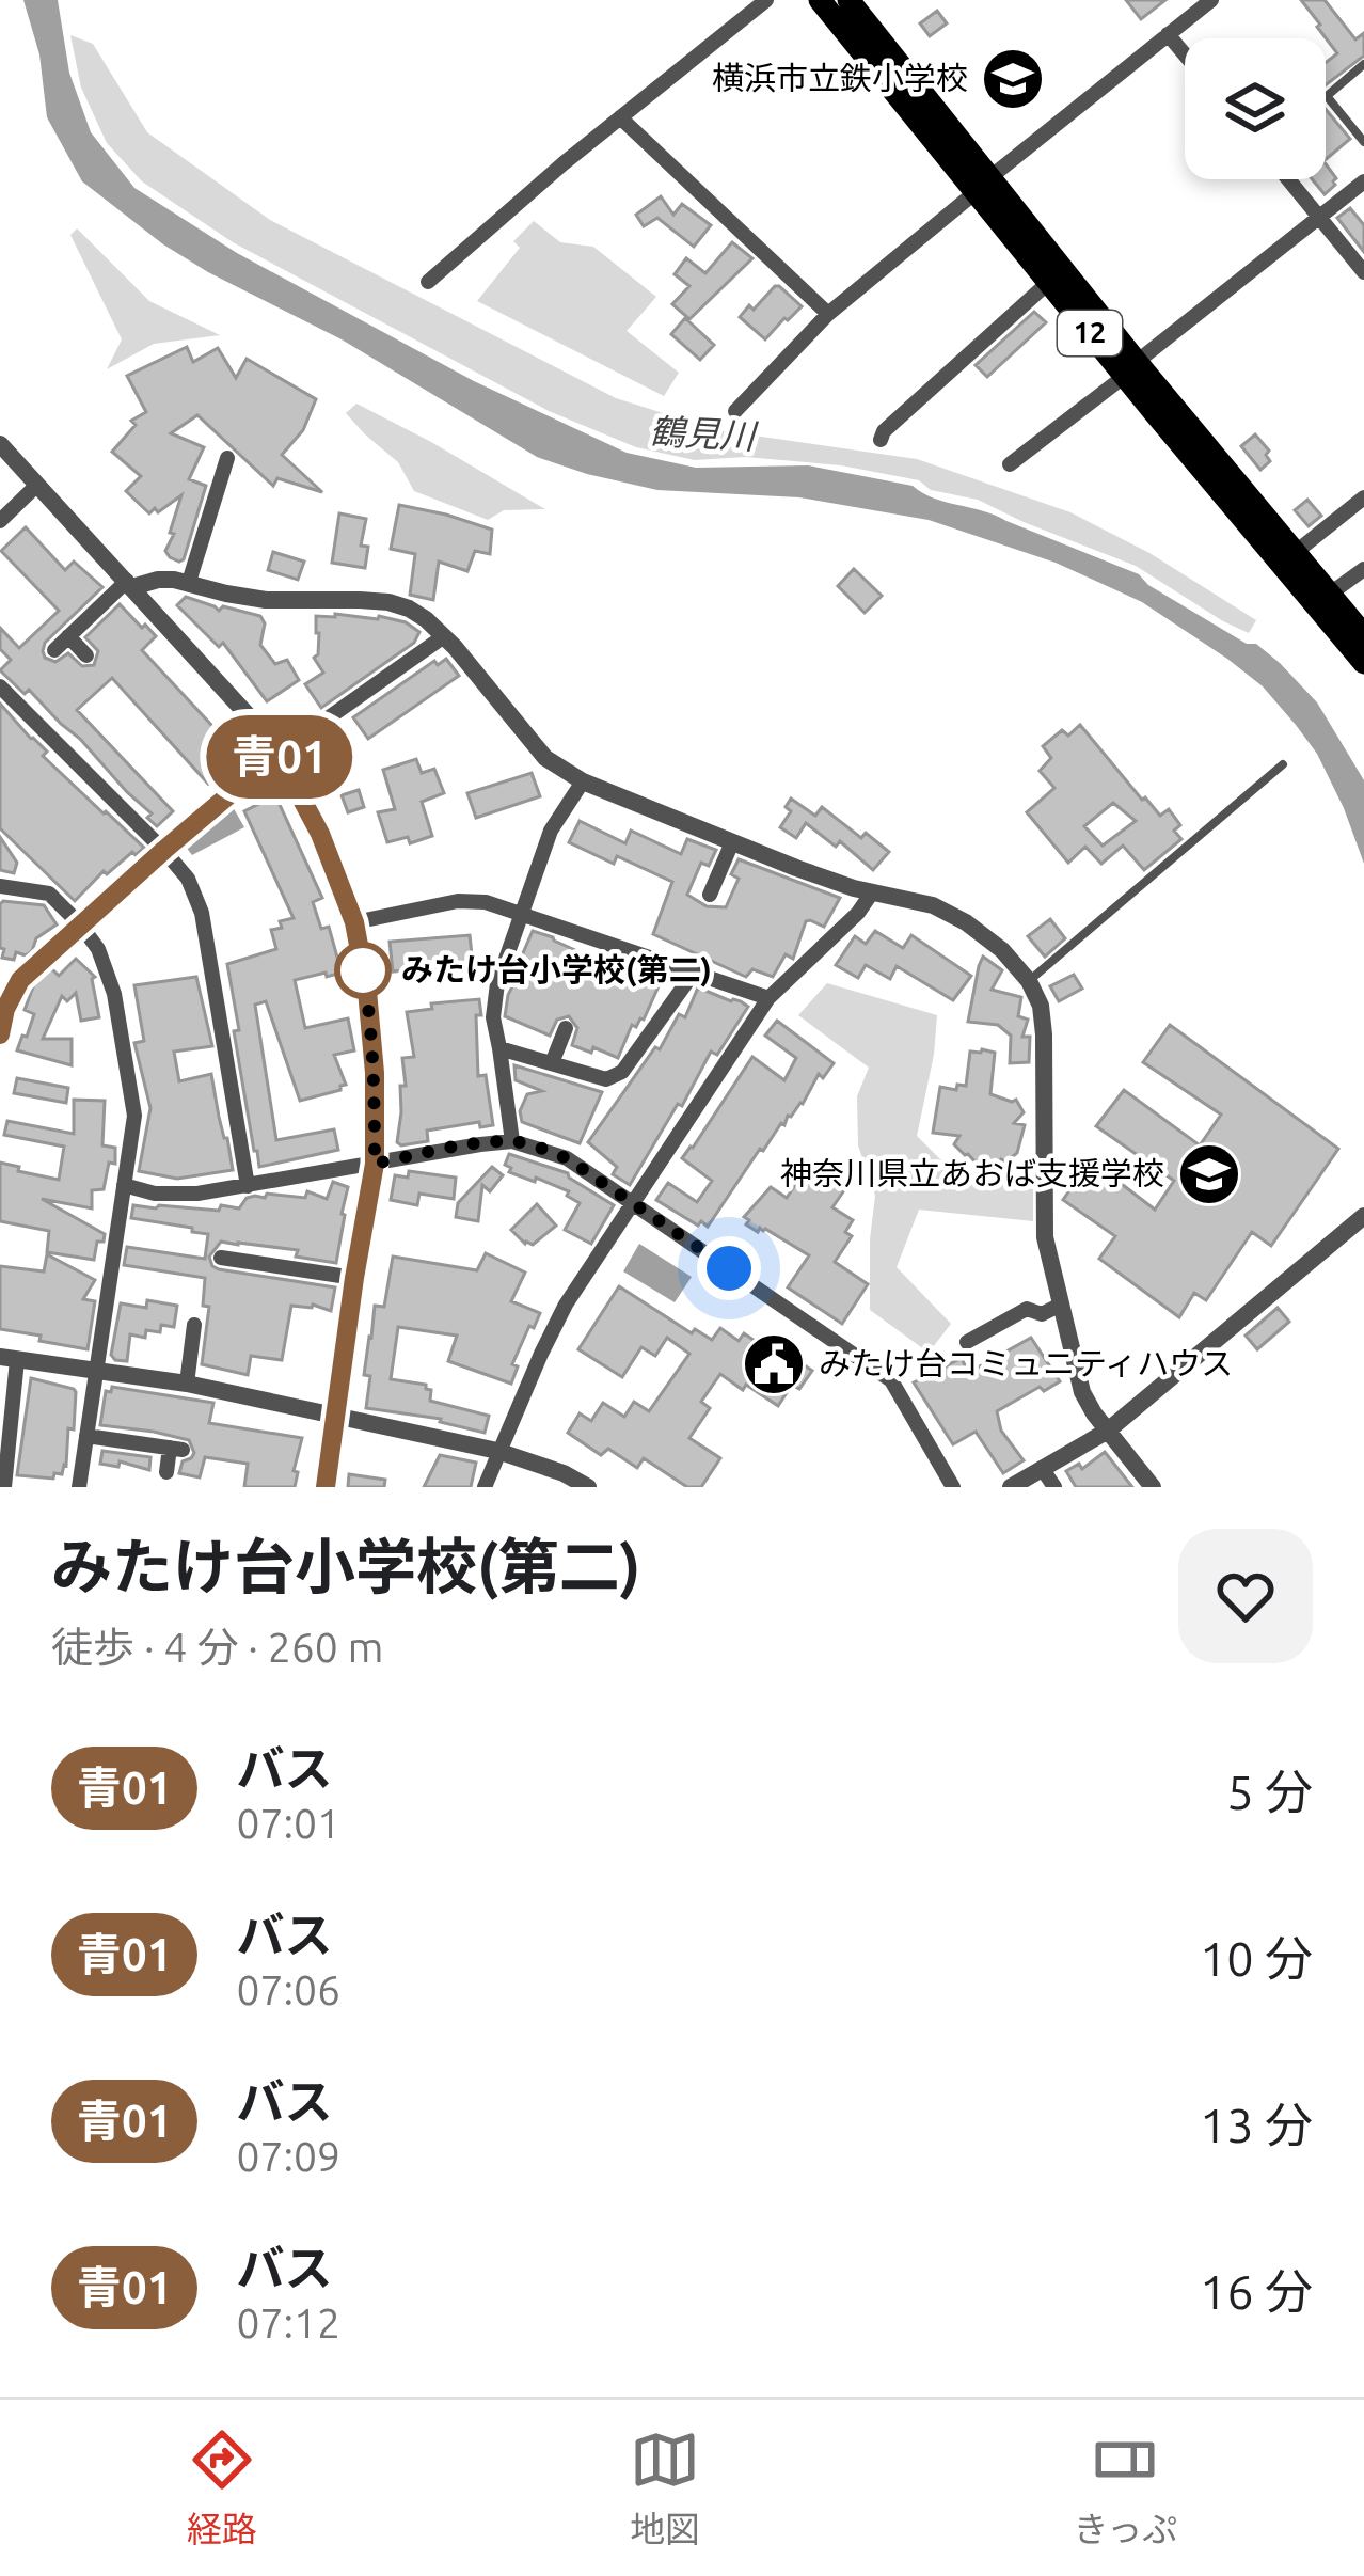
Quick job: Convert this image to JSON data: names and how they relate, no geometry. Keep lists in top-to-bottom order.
{
  "streets": {
    "main road": ["12"]
  },
  "water": ["鶴見川"],
  "places": {
    "school or university": ["横浜市立鉄小学校", "神奈川県立あおば支援学校"],
    "other": ["みたけ台小学校(第二)"],
    "public building": ["みたけ台コミュニティハウス"]
  },
  "lines": ["bus line 青01"],
  "page": {
    "on_map": "青01",
    "heading": ["みたけ台小学校(第二)", "徒歩 · 4 分 · 260 m"],
    "list": [
      {
        "mark": "青01",
        "name": "バス",
        "note": "07:01",
        "value": "5 分"
      },
      {
        "mark": "青01",
        "name": "バス",
        "note": "07:06",
        "value": "10 分"
      },
      {
        "mark": "青01",
        "name": "バス",
        "note": "07:09",
        "value": "13 分"
      },
      {
        "mark": "青01",
        "name": "バス",
        "note": "07:12",
        "value": "16 分"
      }
    ],
    "tabs": ["経路", "地図", "きっぷ"]
  }
}
